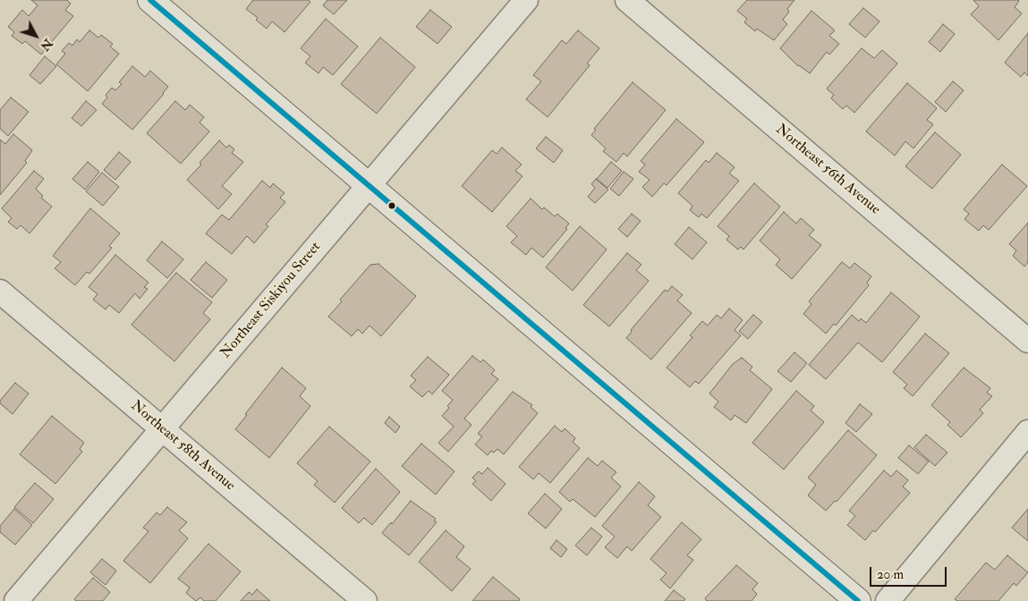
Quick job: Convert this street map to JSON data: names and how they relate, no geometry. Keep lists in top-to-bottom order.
{
  "streets": {
    "street": ["Northeast 56th Avenue", "Northeast Siskiyou Street", "Northeast 58th Avenue"]
  },
  "crossings": [
    ["Northeast Siskiyou Street", "Northeast 58th Avenue"]
  ],
  "scale_bar": "20 m",
  "north": "bottom right"
}
